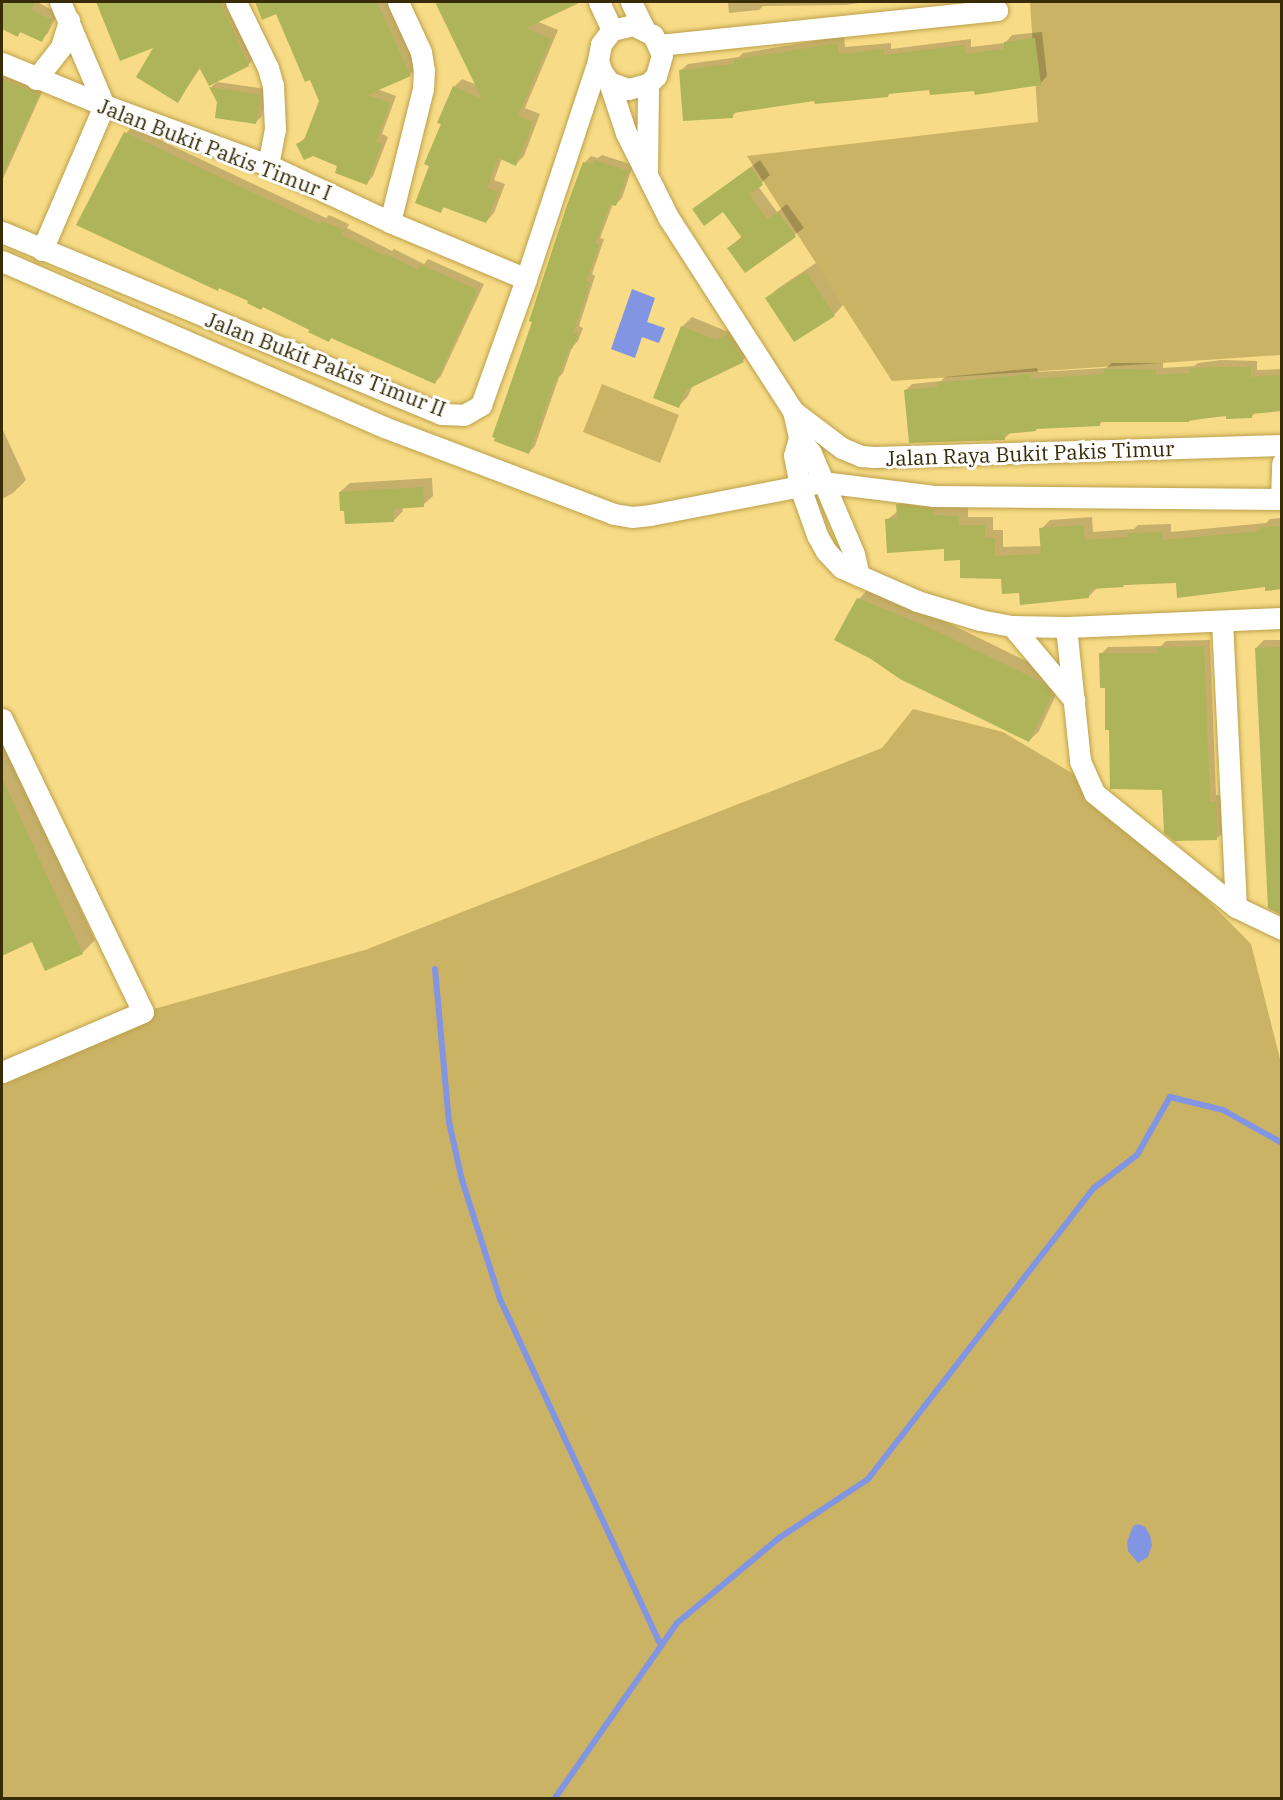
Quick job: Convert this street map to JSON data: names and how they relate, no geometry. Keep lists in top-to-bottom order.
{
  "streets": {
    "street": ["Jalan Bukit Pakis Timur I", "Jalan Bukit Pakis Timur II", "Jalan Raya Bukit Pakis Timur"]
  },
  "crossings": [
    ["Jalan Bukit Pakis Timur I", "Jalan Bukit Pakis Timur II"],
    ["Jalan Bukit Pakis Timur II", "Jalan Raya Bukit Pakis Timur"]
  ]
}
